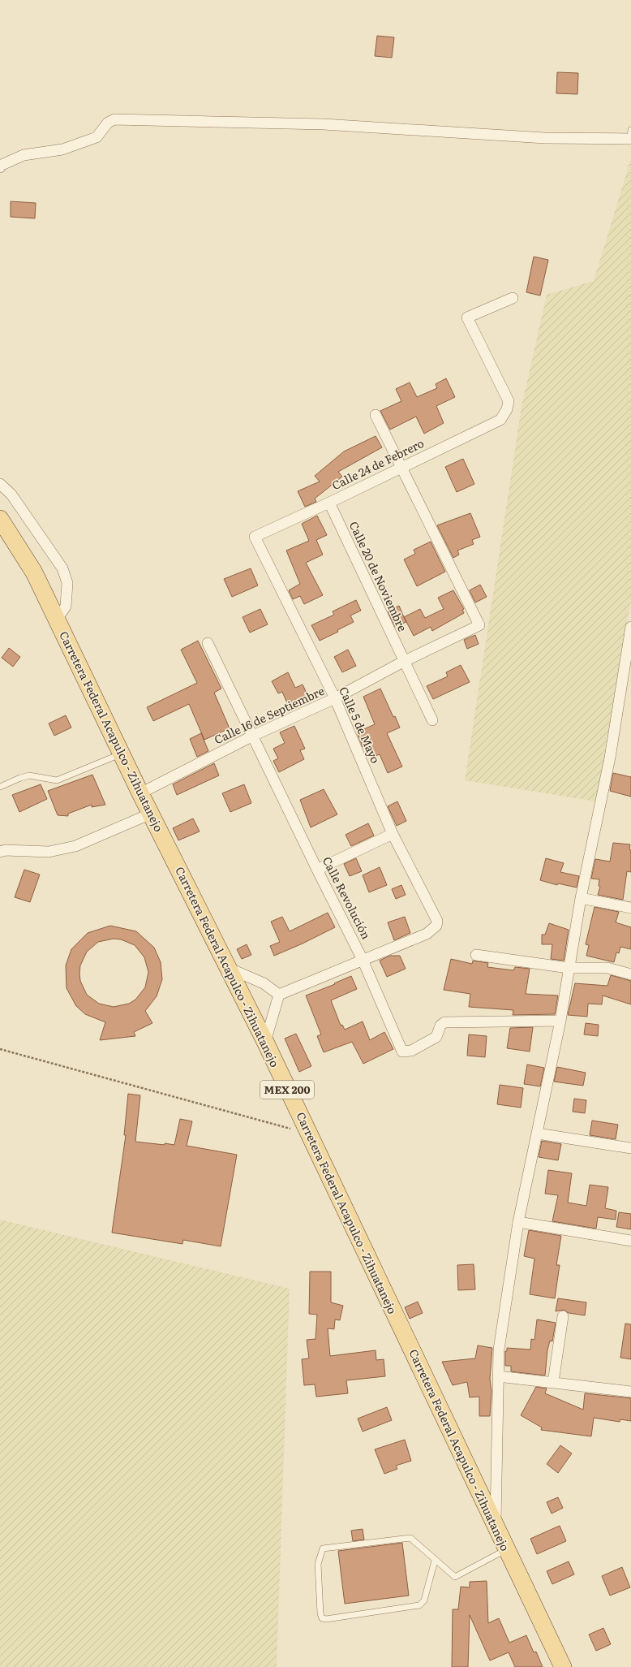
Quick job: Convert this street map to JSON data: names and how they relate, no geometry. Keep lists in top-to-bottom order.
{
  "streets": {
    "main road": ["Carretera Federal Acapulco - Zihuatanejo", "MEX 200"],
    "street": [
      "Calle 24 de Febrero",
      "Calle 20 de Noviembre",
      "Calle 16 de Septiembre",
      "Calle 5 de Mayo",
      "Calle Revolución"
    ]
  },
  "crossings": [
    ["Calle 24 de Febrero", "Calle 20 de Noviembre"],
    ["Calle 24 de Febrero", "Calle 16 de Septiembre"],
    ["Calle 24 de Febrero", "Calle 5 de Mayo"],
    ["Calle 20 de Noviembre", "Calle 16 de Septiembre"],
    ["Calle 16 de Septiembre", "Calle 5 de Mayo"],
    ["Calle 16 de Septiembre", "Carretera Federal Acapulco - Zihuatanejo"],
    ["Calle 16 de Septiembre", "Calle Revolución"],
    ["Calle 5 de Mayo", "Calle Revolución"]
  ]
}
